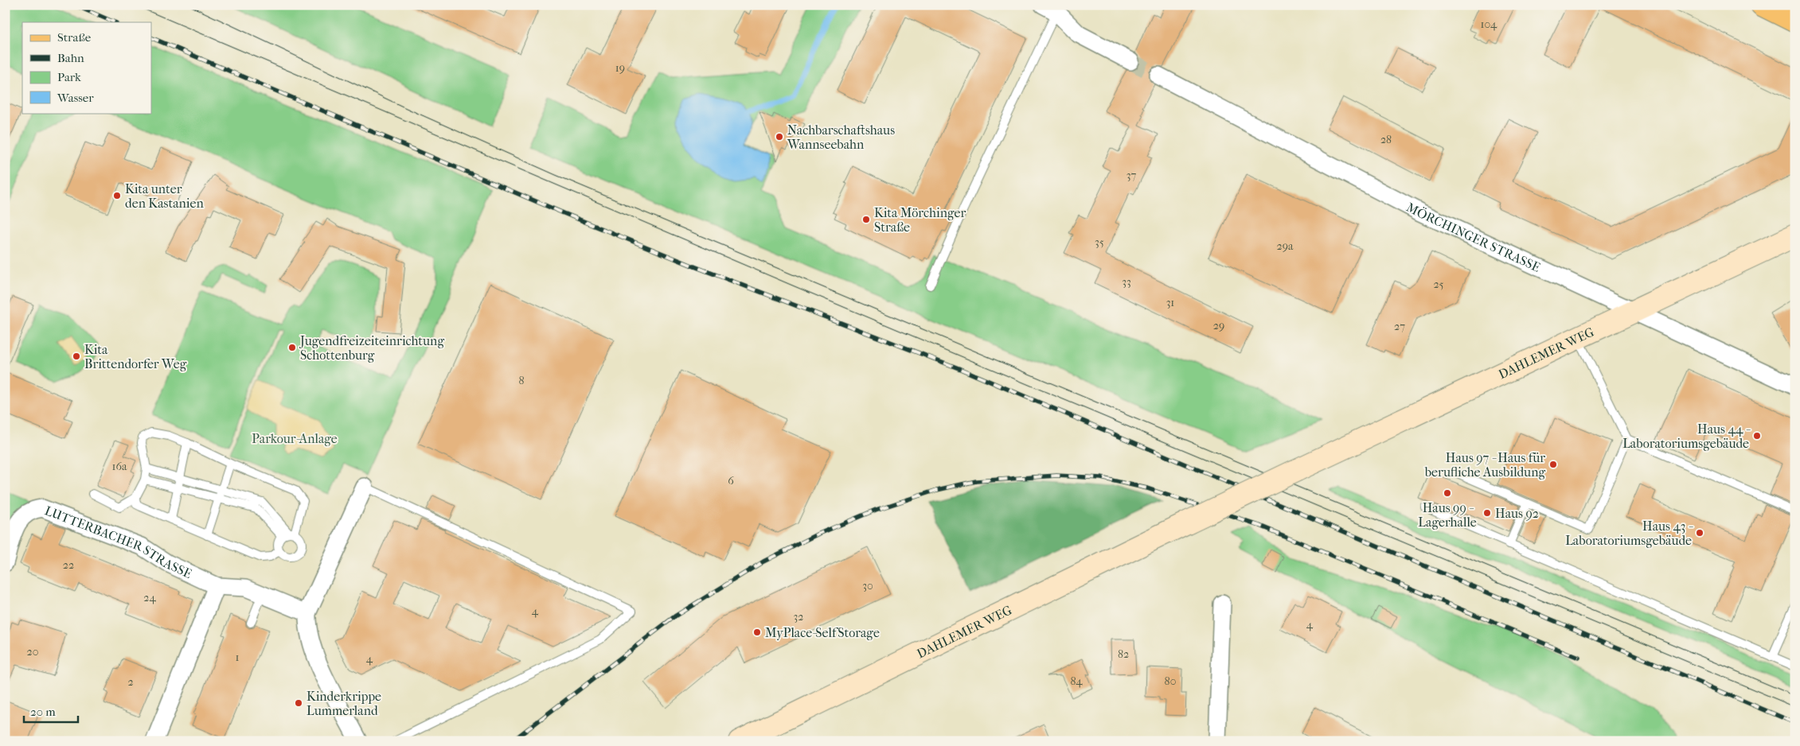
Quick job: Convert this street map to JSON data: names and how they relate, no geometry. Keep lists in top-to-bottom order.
{
  "streets": {
    "main road": ["DAHLEMER WEG"],
    "street": ["MÖRCHINGER STRASSE", "LUTTERBACHER STRASSE"]
  },
  "crossings": [
    ["MÖRCHINGER STRASSE", "DAHLEMER WEG"]
  ],
  "parks": ["Parkour-Anlage"],
  "places": [
    "Nachbarschaftshaus Wannseebahn",
    "Kita unter den Kastanien",
    "Kita Mörchinger Straße",
    "Jugendfreizeiteinrichtung Schottenburg",
    "Kita Brittendorfer Weg",
    "Haus 44 - Laboratoriumsgebäude",
    "Haus 97 - Haus für berufliche Ausbildung",
    "Haus 99 - Lagerhalle",
    "Haus 92",
    "Haus 43 - Laboratoriumsgebäude",
    "MyPlace-SelfStorage",
    "Kinderkrippe Lummerland"
  ],
  "house_numbers": [
    "104",
    "19",
    "28",
    "37",
    "35",
    "29a",
    "33",
    "25",
    "31",
    "29",
    "27",
    "8",
    "16a",
    "6",
    "22",
    "30",
    "24",
    "4",
    "32",
    "4",
    "20",
    "82",
    "1",
    "4",
    "84",
    "80",
    "2"
  ],
  "legend": [
    "Straße",
    "Bahn",
    "Park",
    "Wasser"
  ],
  "scale_bar": "20 m"
}
